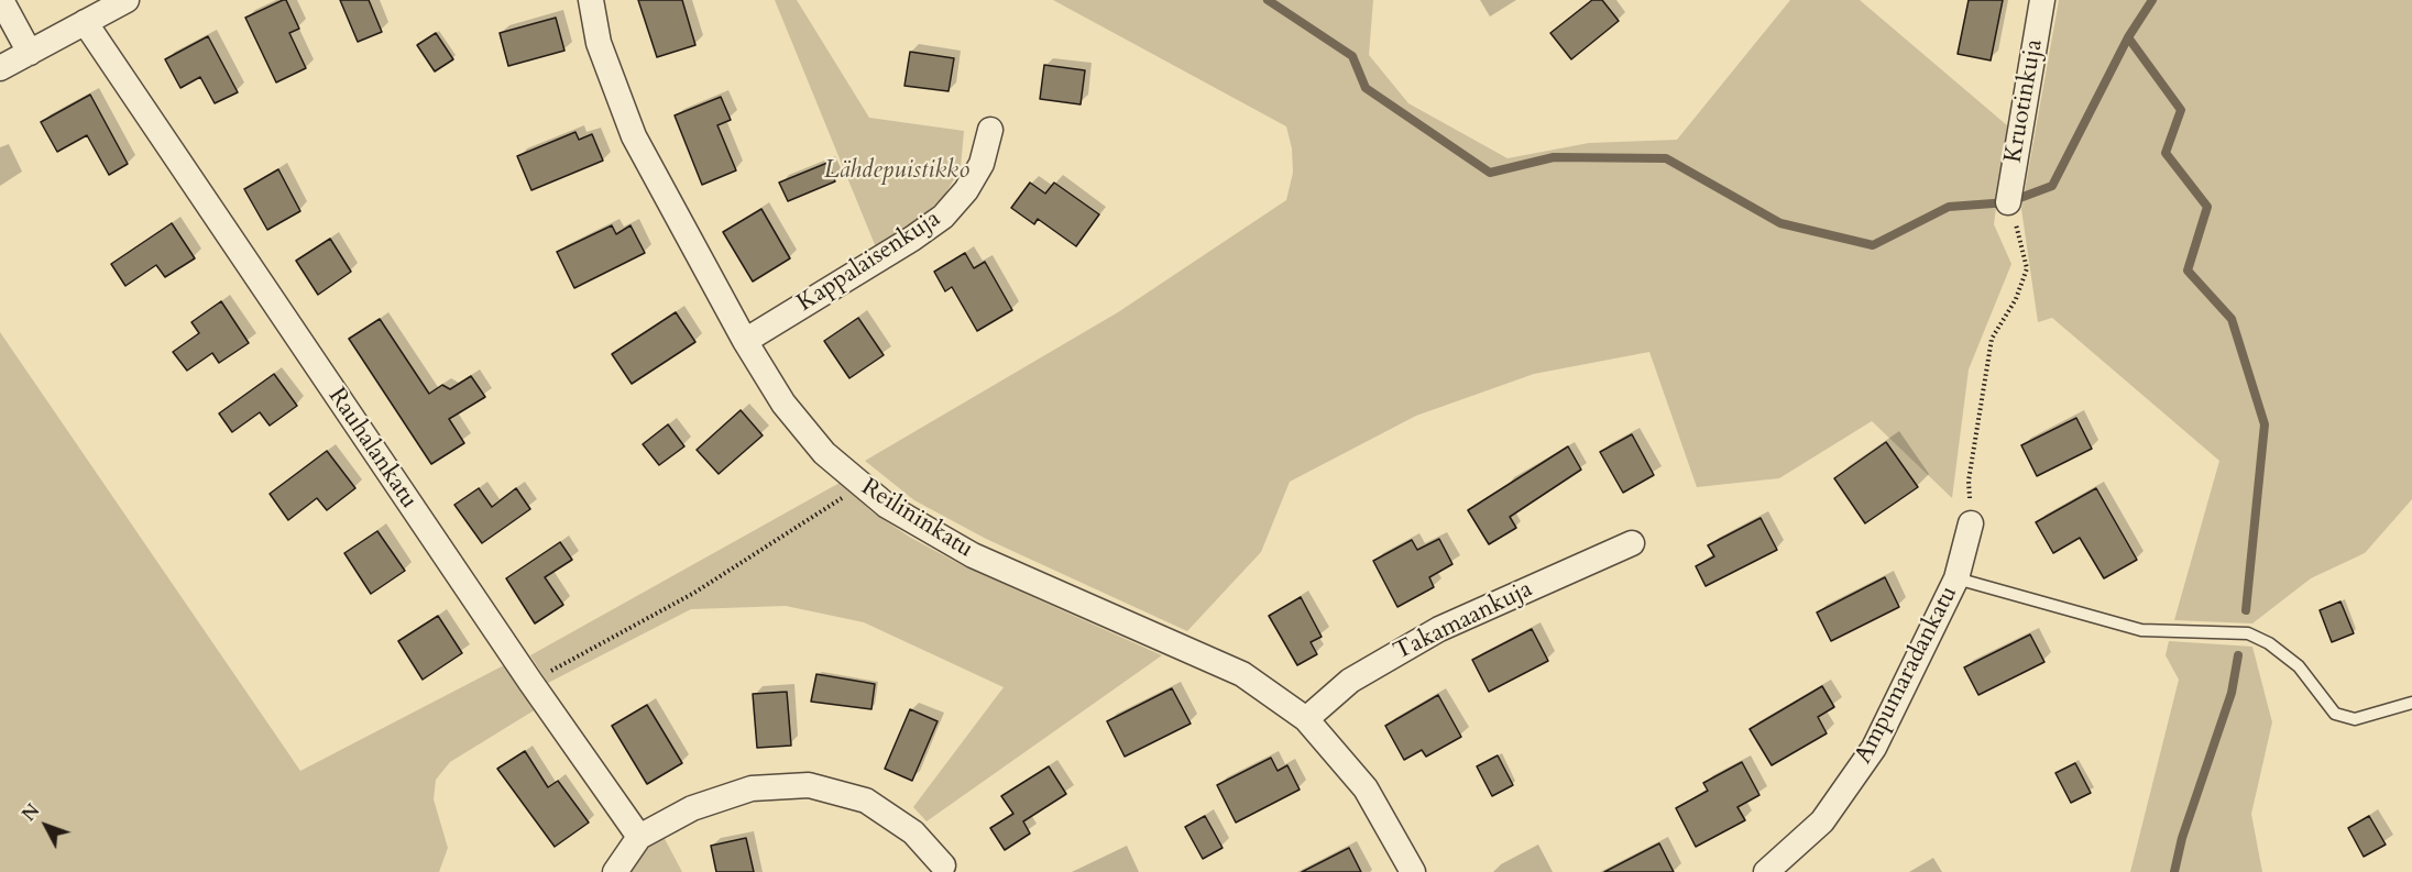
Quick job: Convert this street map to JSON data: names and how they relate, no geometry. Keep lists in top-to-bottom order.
{
  "streets": {
    "street": [
      "Kruotinkuja",
      "Kappalaisenkuja",
      "Rauhalankatu",
      "Reilininkatu",
      "Takamaankuja",
      "Ampumaradankatu"
    ]
  },
  "crossings": [
    ["Kappalaisenkuja", "Reilininkatu"],
    ["Reilininkatu", "Takamaankuja"]
  ],
  "parks": ["Lähdepuistikko"],
  "north": "top left"
}
